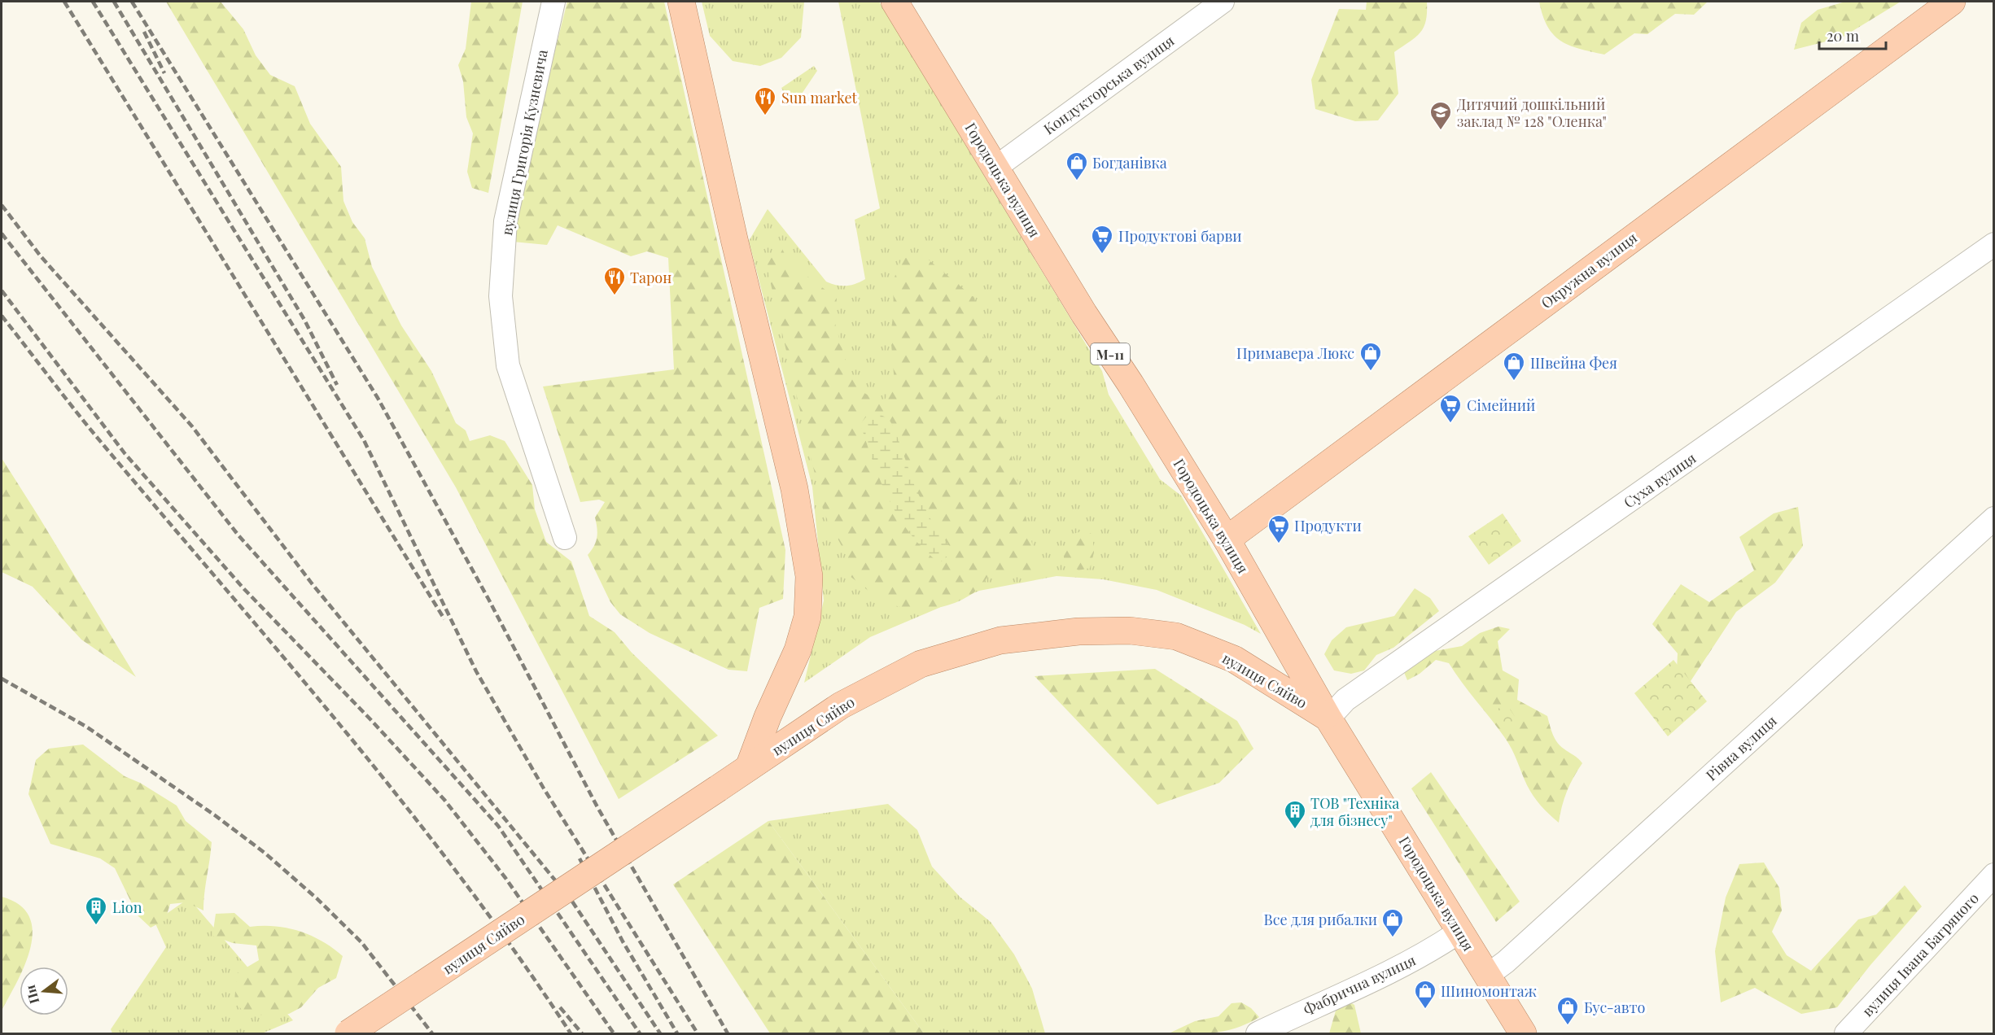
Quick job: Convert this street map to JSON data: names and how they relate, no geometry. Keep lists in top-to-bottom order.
{
  "streets": {
    "main road": [
      "Городоцька вулиця",
      "Окружна вулиця",
      "М-11",
      "вулиця Сяйво"
    ],
    "street": [
      "Кондукторська вулиця",
      "вулиця Григорія Кузневича",
      "Суха вулиця",
      "Рівна вулиця",
      "вулиця Івана Багряного",
      "Фабрична вулиця"
    ]
  },
  "crossings": [
    ["Кондукторська вулиця", "Городоцька вулиця"],
    ["Городоцька вулиця", "Окружна вулиця"],
    ["Городоцька вулиця", "Суха вулиця"],
    ["Городоцька вулиця", "вулиця Сяйво"],
    ["Городоцька вулиця", "Рівна вулиця"],
    ["Городоцька вулиця", "Фабрична вулиця"],
    ["Суха вулиця", "вулиця Сяйво"]
  ],
  "places": {
    "restaurant": ["Sun market", "Тарон"],
    "school or university": ["Дитячий дошкільний заклад № 128 \"Оленка\""],
    "shop": [
      "Богданівка",
      "Примавера Люкс",
      "Швейна Фея",
      "Все для рибалки",
      "Шиномонтаж",
      "Бус-авто"
    ],
    "supermarket": ["Продуктові барви", "Сімейний", "Продукти"],
    "building": ["ТОВ \"Техніка для бізнесу\"", "Lion"]
  },
  "scale_bar": "20 m",
  "north": "left"
}
